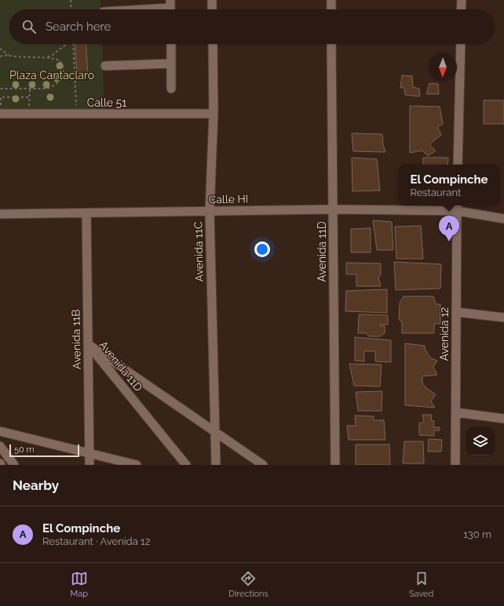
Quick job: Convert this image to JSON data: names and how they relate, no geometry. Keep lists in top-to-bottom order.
{
  "streets": {
    "street": [
      "Calle 51",
      "Calle HI",
      "Avenida 11C",
      "Avenida 11D",
      "Avenida 12",
      "Avenida 11B"
    ]
  },
  "crossings": [
    ["Calle 51", "Avenida 11C"],
    ["Calle HI", "Avenida 11C"],
    ["Calle HI", "Avenida 11D"],
    ["Calle HI", "Avenida 12"],
    ["Calle HI", "Avenida 11B"],
    ["Avenida 11D", "Avenida 11B"]
  ],
  "parks": ["Plaza Cantaclaro"],
  "scale_bar": "50 m",
  "north": "bottom",
  "page": {
    "search": "Search here",
    "popup": ["El Compinche", "Restaurant"],
    "pins": "A",
    "scale": "50 m",
    "heading": "Nearby",
    "list": [
      {
        "mark": "A",
        "name": "El Compinche",
        "note": "Restaurant · Avenida 12",
        "value": "130 m"
      }
    ],
    "nav": ["Map", "Directions", "Saved"]
  }
}
